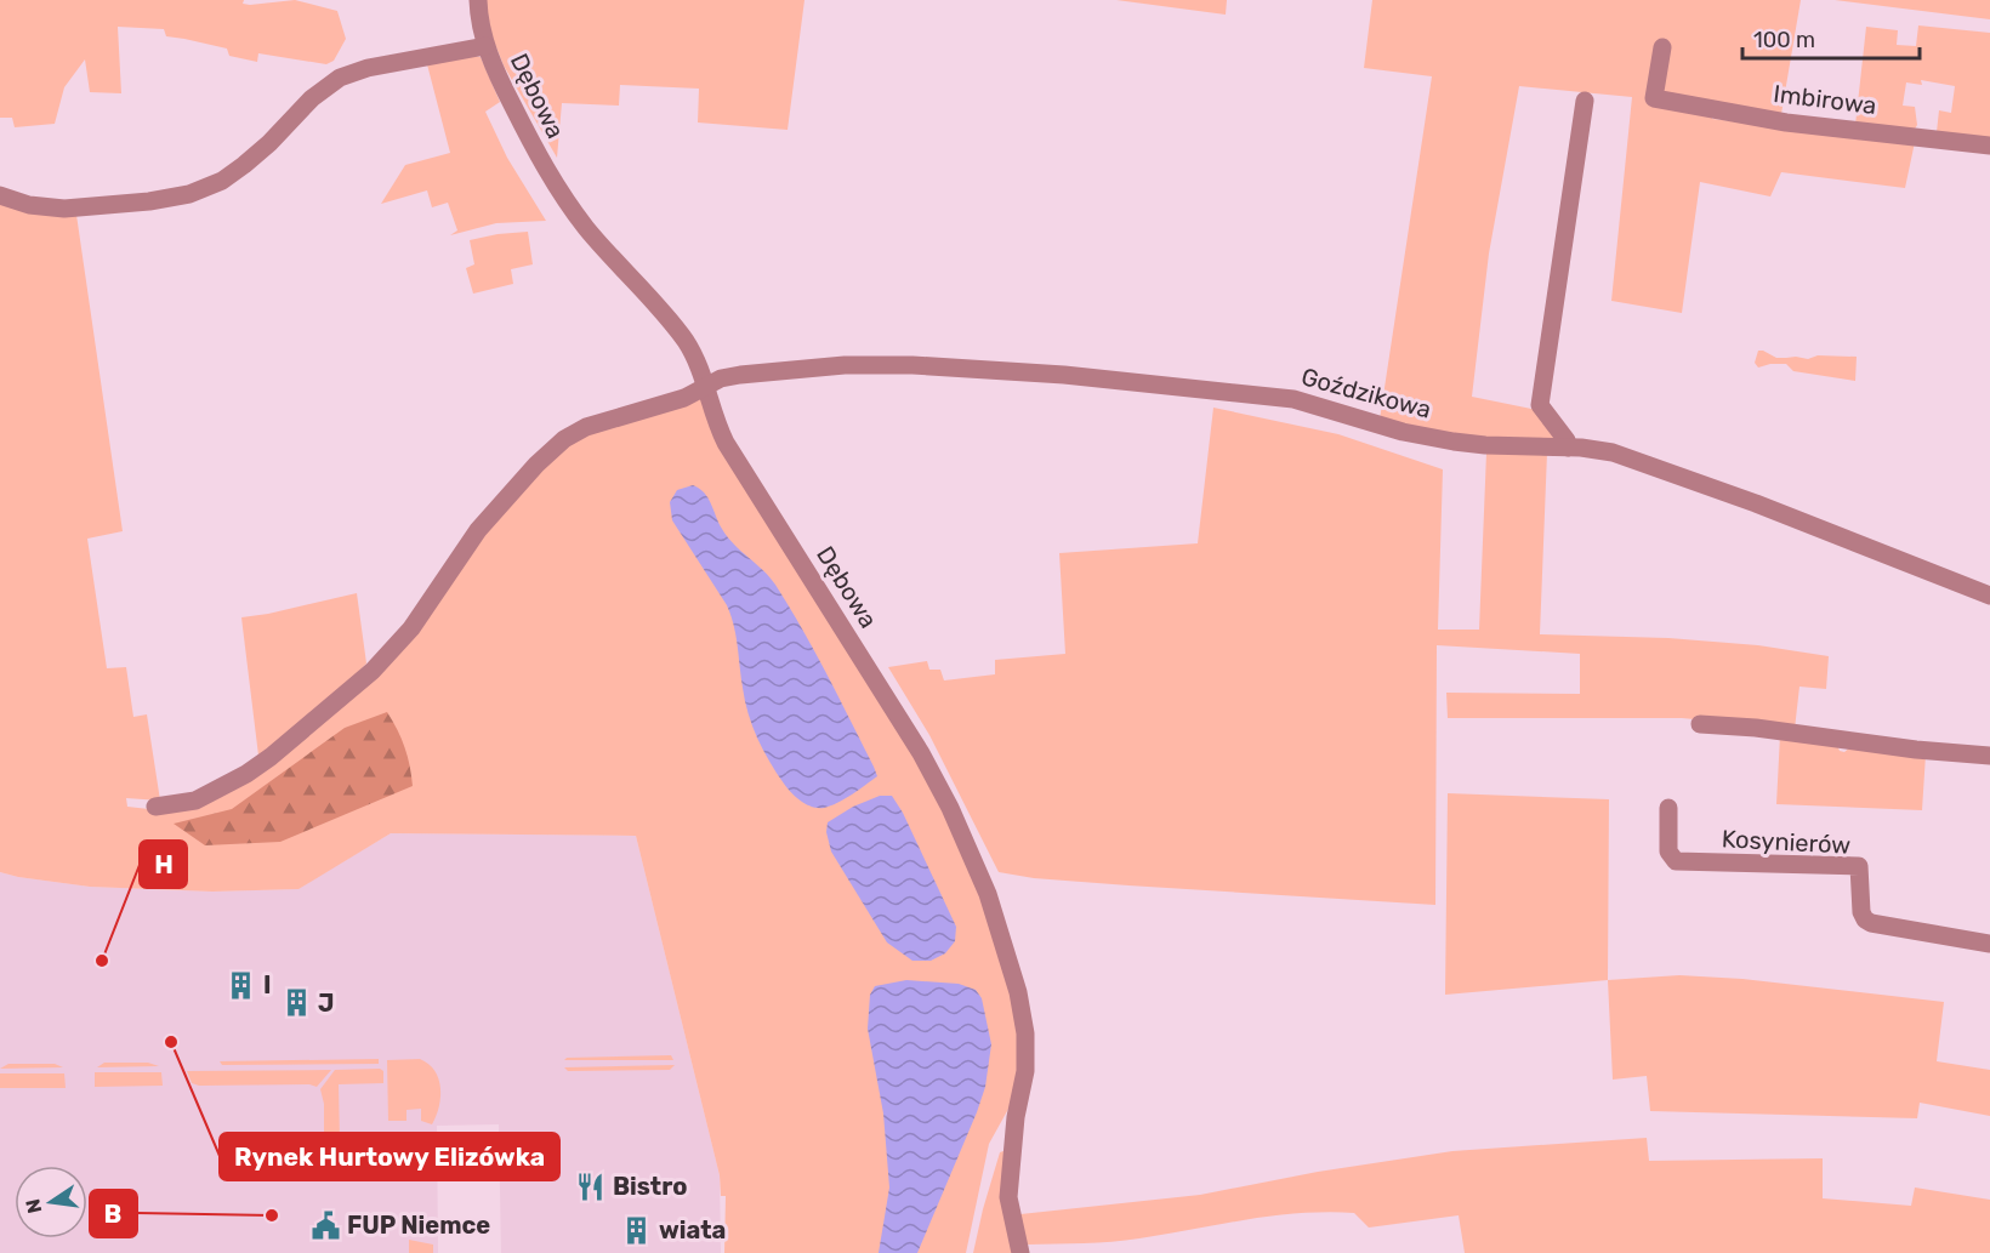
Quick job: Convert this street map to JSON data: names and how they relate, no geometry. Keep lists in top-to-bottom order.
{
  "streets": {
    "street": [
      "Dębowa",
      "Imbirowa",
      "Goździkowa",
      "Kosynierów"
    ]
  },
  "crossings": [
    ["Dębowa", "Goździkowa"]
  ],
  "places": {
    "other": ["H", "Rynek Hurtowy Elizówka", "B"],
    "building": ["I", "J", "wiata"],
    "restaurant": ["Bistro"],
    "public building": ["FUP Niemce"]
  },
  "scale_bar": "100 m",
  "north": "left"
}
